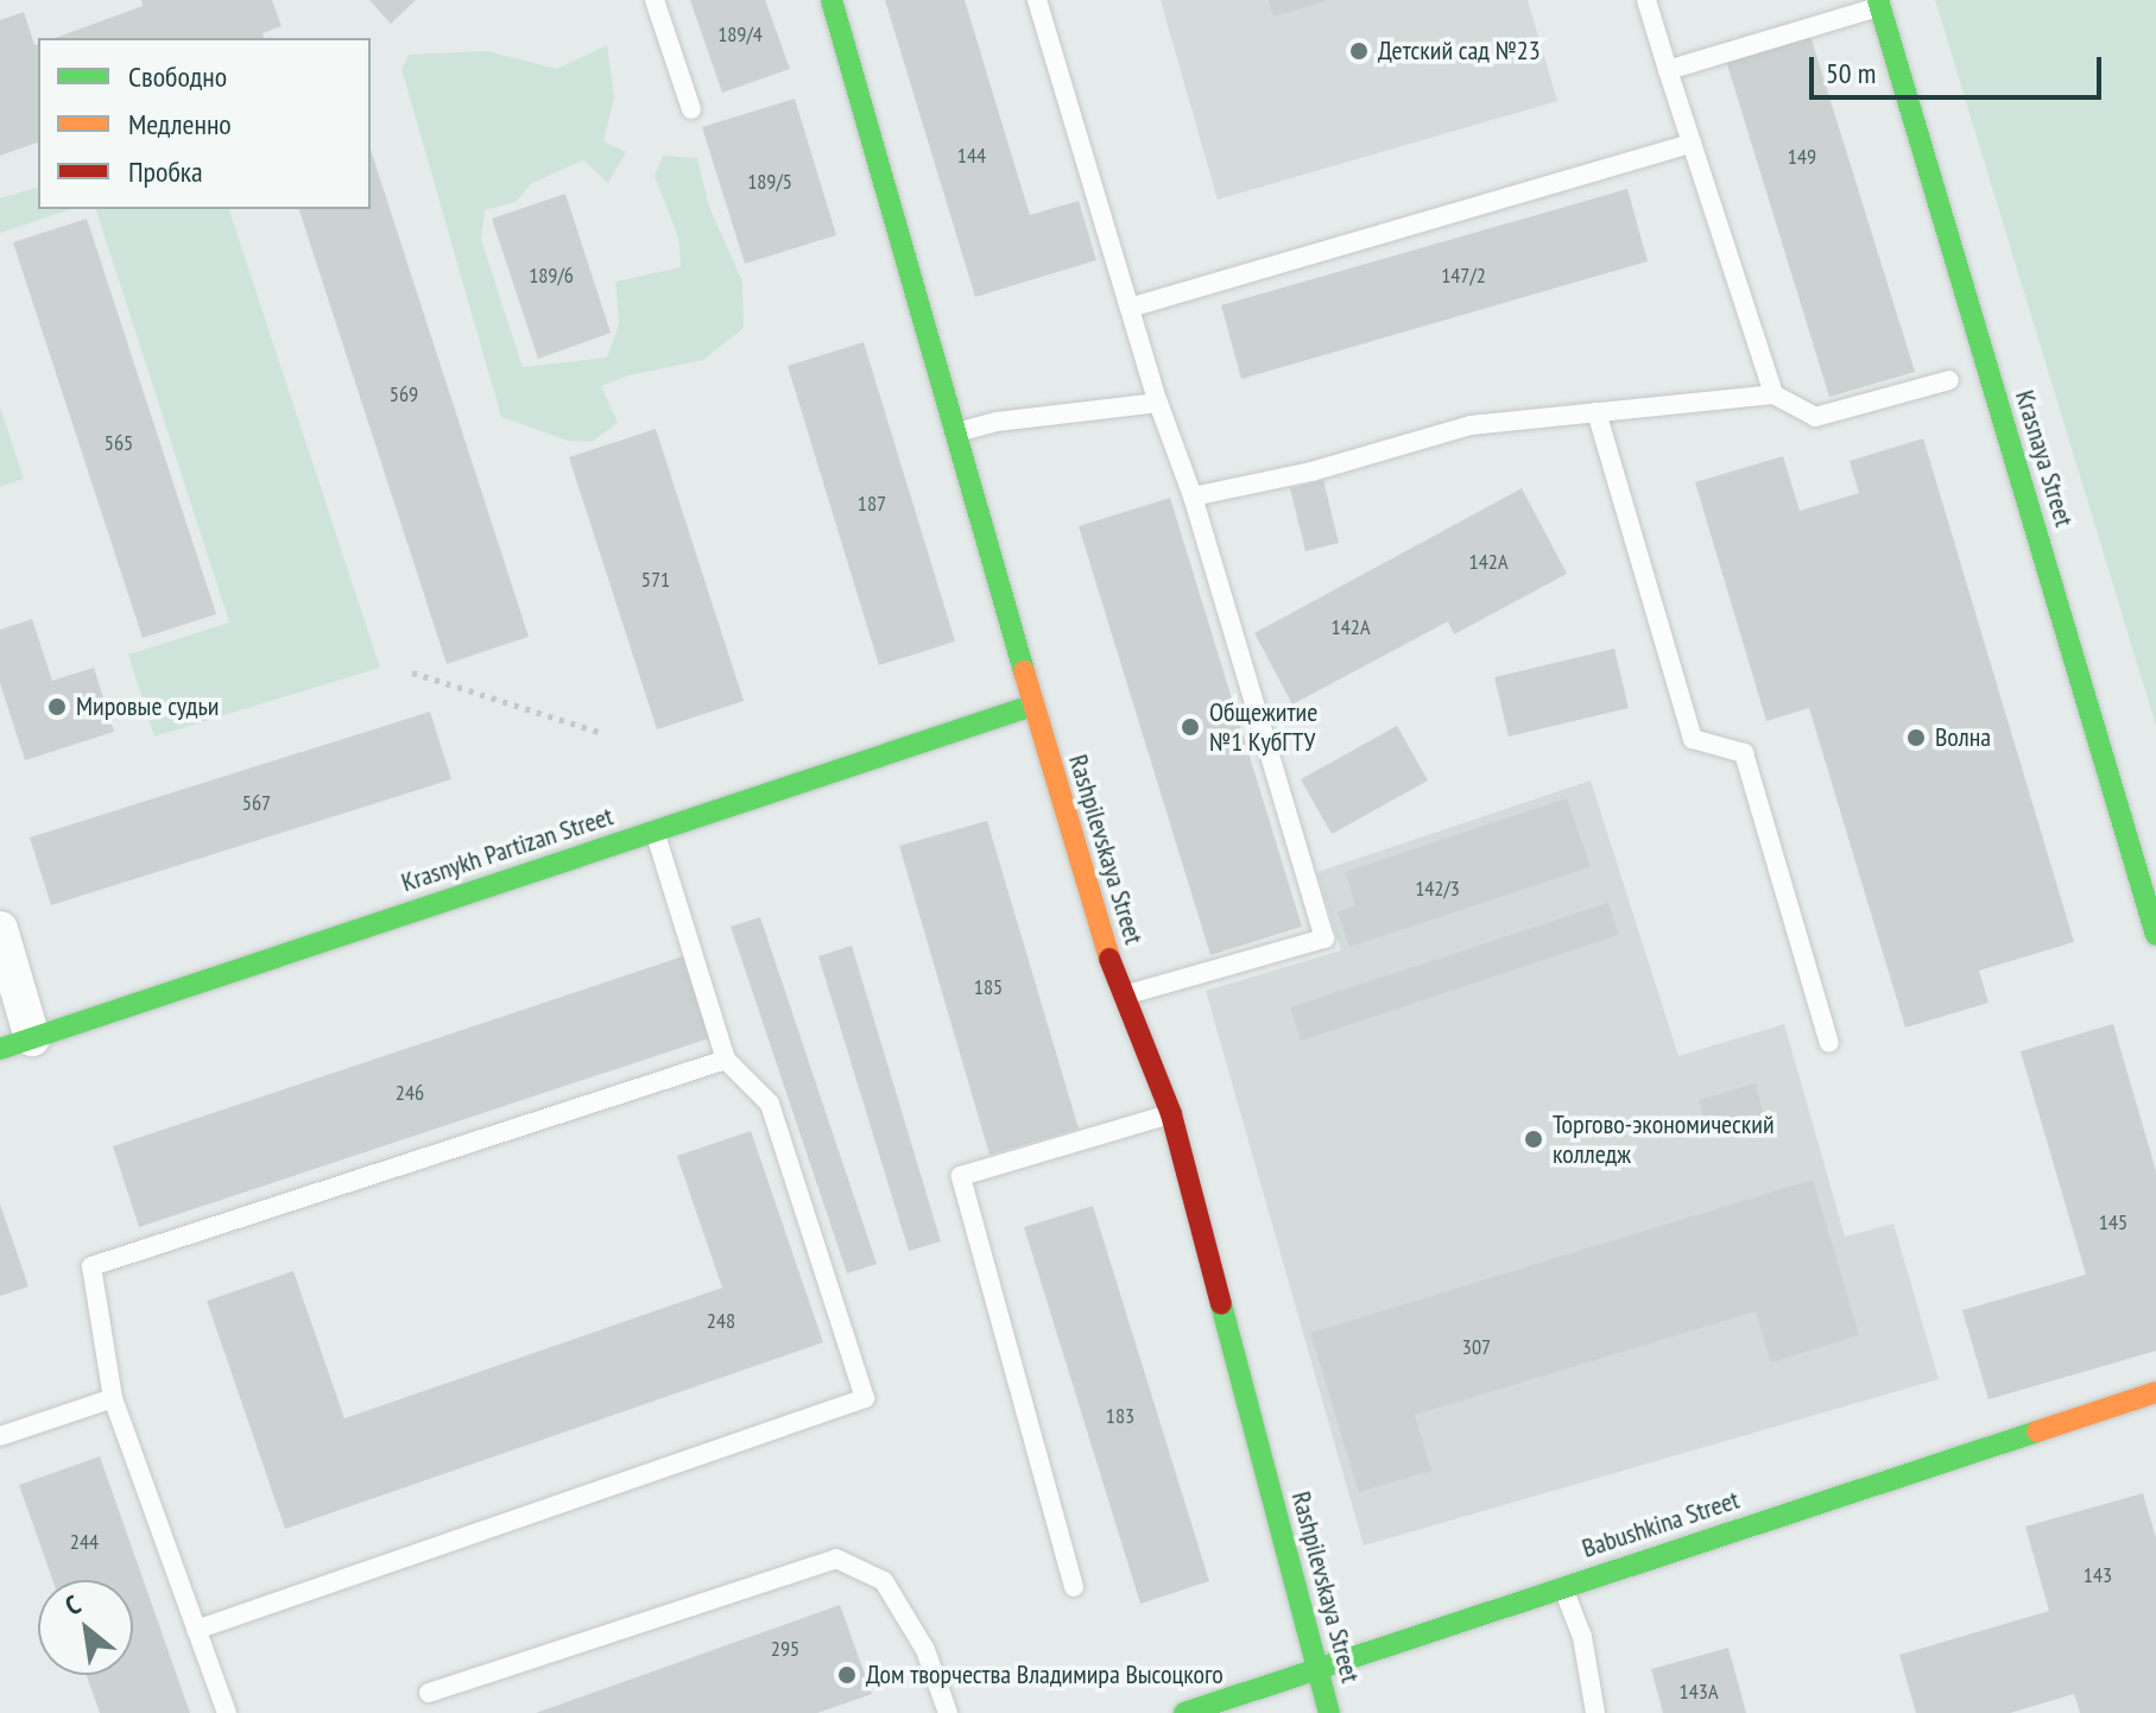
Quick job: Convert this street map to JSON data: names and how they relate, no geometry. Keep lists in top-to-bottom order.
{
  "streets": {
    "street": [
      "Krasnaya Street",
      "Krasnykh Partizan Street",
      "Rashpilevskaya Street",
      "Babushkina Street"
    ]
  },
  "crossings": [
    ["Krasnykh Partizan Street", "Rashpilevskaya Street"],
    ["Rashpilevskaya Street", "Babushkina Street"]
  ],
  "places": [
    "Детский сад №23",
    "Мировые судьи",
    "Общежитие №1 КубГТУ",
    "Волна",
    "Торгово-экономический колледж",
    "Дом творчества Владимира Высоцкого"
  ],
  "house_numbers": [
    "189/4",
    "144",
    "149",
    "189/5",
    "189/6",
    "147/2",
    "569",
    "565",
    "187",
    "142А",
    "571",
    "142А",
    "567",
    "142/3",
    "185",
    "246",
    "145",
    "248",
    "307",
    "183",
    "244",
    "143",
    "295",
    "143А"
  ],
  "legend": ["Свободно", "Медленно", "Пробка"],
  "scale_bar": "50 m",
  "north": "top left"
}
